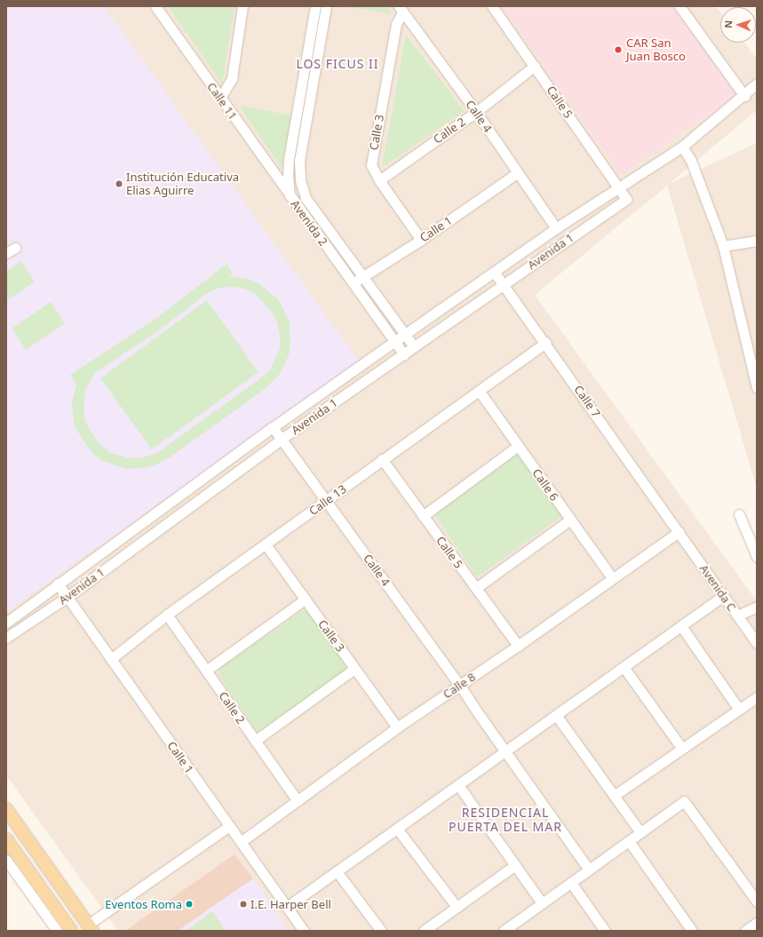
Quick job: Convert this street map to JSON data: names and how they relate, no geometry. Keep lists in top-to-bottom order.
{
  "streets": {
    "street": [
      "Calle 11",
      "Calle 5",
      "Calle 4",
      "Calle 2",
      "Calle 3",
      "Avenida 2",
      "Calle 1",
      "Avenida 1",
      "Calle 7",
      "Calle 6",
      "Calle 13",
      "Avenida C",
      "Calle 8"
    ]
  },
  "crossings": [
    ["Calle 11", "Avenida 2"],
    ["Calle 5", "Calle 2"],
    ["Calle 5", "Avenida 1"],
    ["Calle 5", "Calle 13"],
    ["Calle 5", "Calle 8"],
    ["Calle 4", "Calle 2"],
    ["Calle 4", "Calle 3"],
    ["Calle 4", "Calle 1"],
    ["Calle 4", "Avenida 1"],
    ["Calle 4", "Calle 13"],
    ["Calle 4", "Calle 8"],
    ["Calle 2", "Calle 3"],
    ["Calle 2", "Calle 13"],
    ["Calle 2", "Calle 8"],
    ["Calle 3", "Calle 1"],
    ["Calle 3", "Calle 13"],
    ["Calle 3", "Calle 8"],
    ["Avenida 2", "Calle 1"],
    ["Avenida 2", "Avenida 1"],
    ["Calle 1", "Avenida 1"],
    ["Calle 1", "Calle 13"],
    ["Calle 1", "Calle 8"],
    ["Avenida 1", "Calle 7"],
    ["Calle 7", "Calle 13"],
    ["Calle 7", "Avenida C"],
    ["Calle 7", "Calle 8"],
    ["Calle 6", "Calle 13"],
    ["Calle 6", "Calle 8"],
    ["Avenida C", "Calle 8"]
  ],
  "districts": ["LOS FICUS II", "RESIDENCIAL PUERTA DEL MAR"],
  "places": [
    "CAR San Juan Bosco",
    "Institución Educativa Elias Aguirre",
    "Eventos Roma",
    "I.E. Harper Bell"
  ],
  "north": "left"
}
